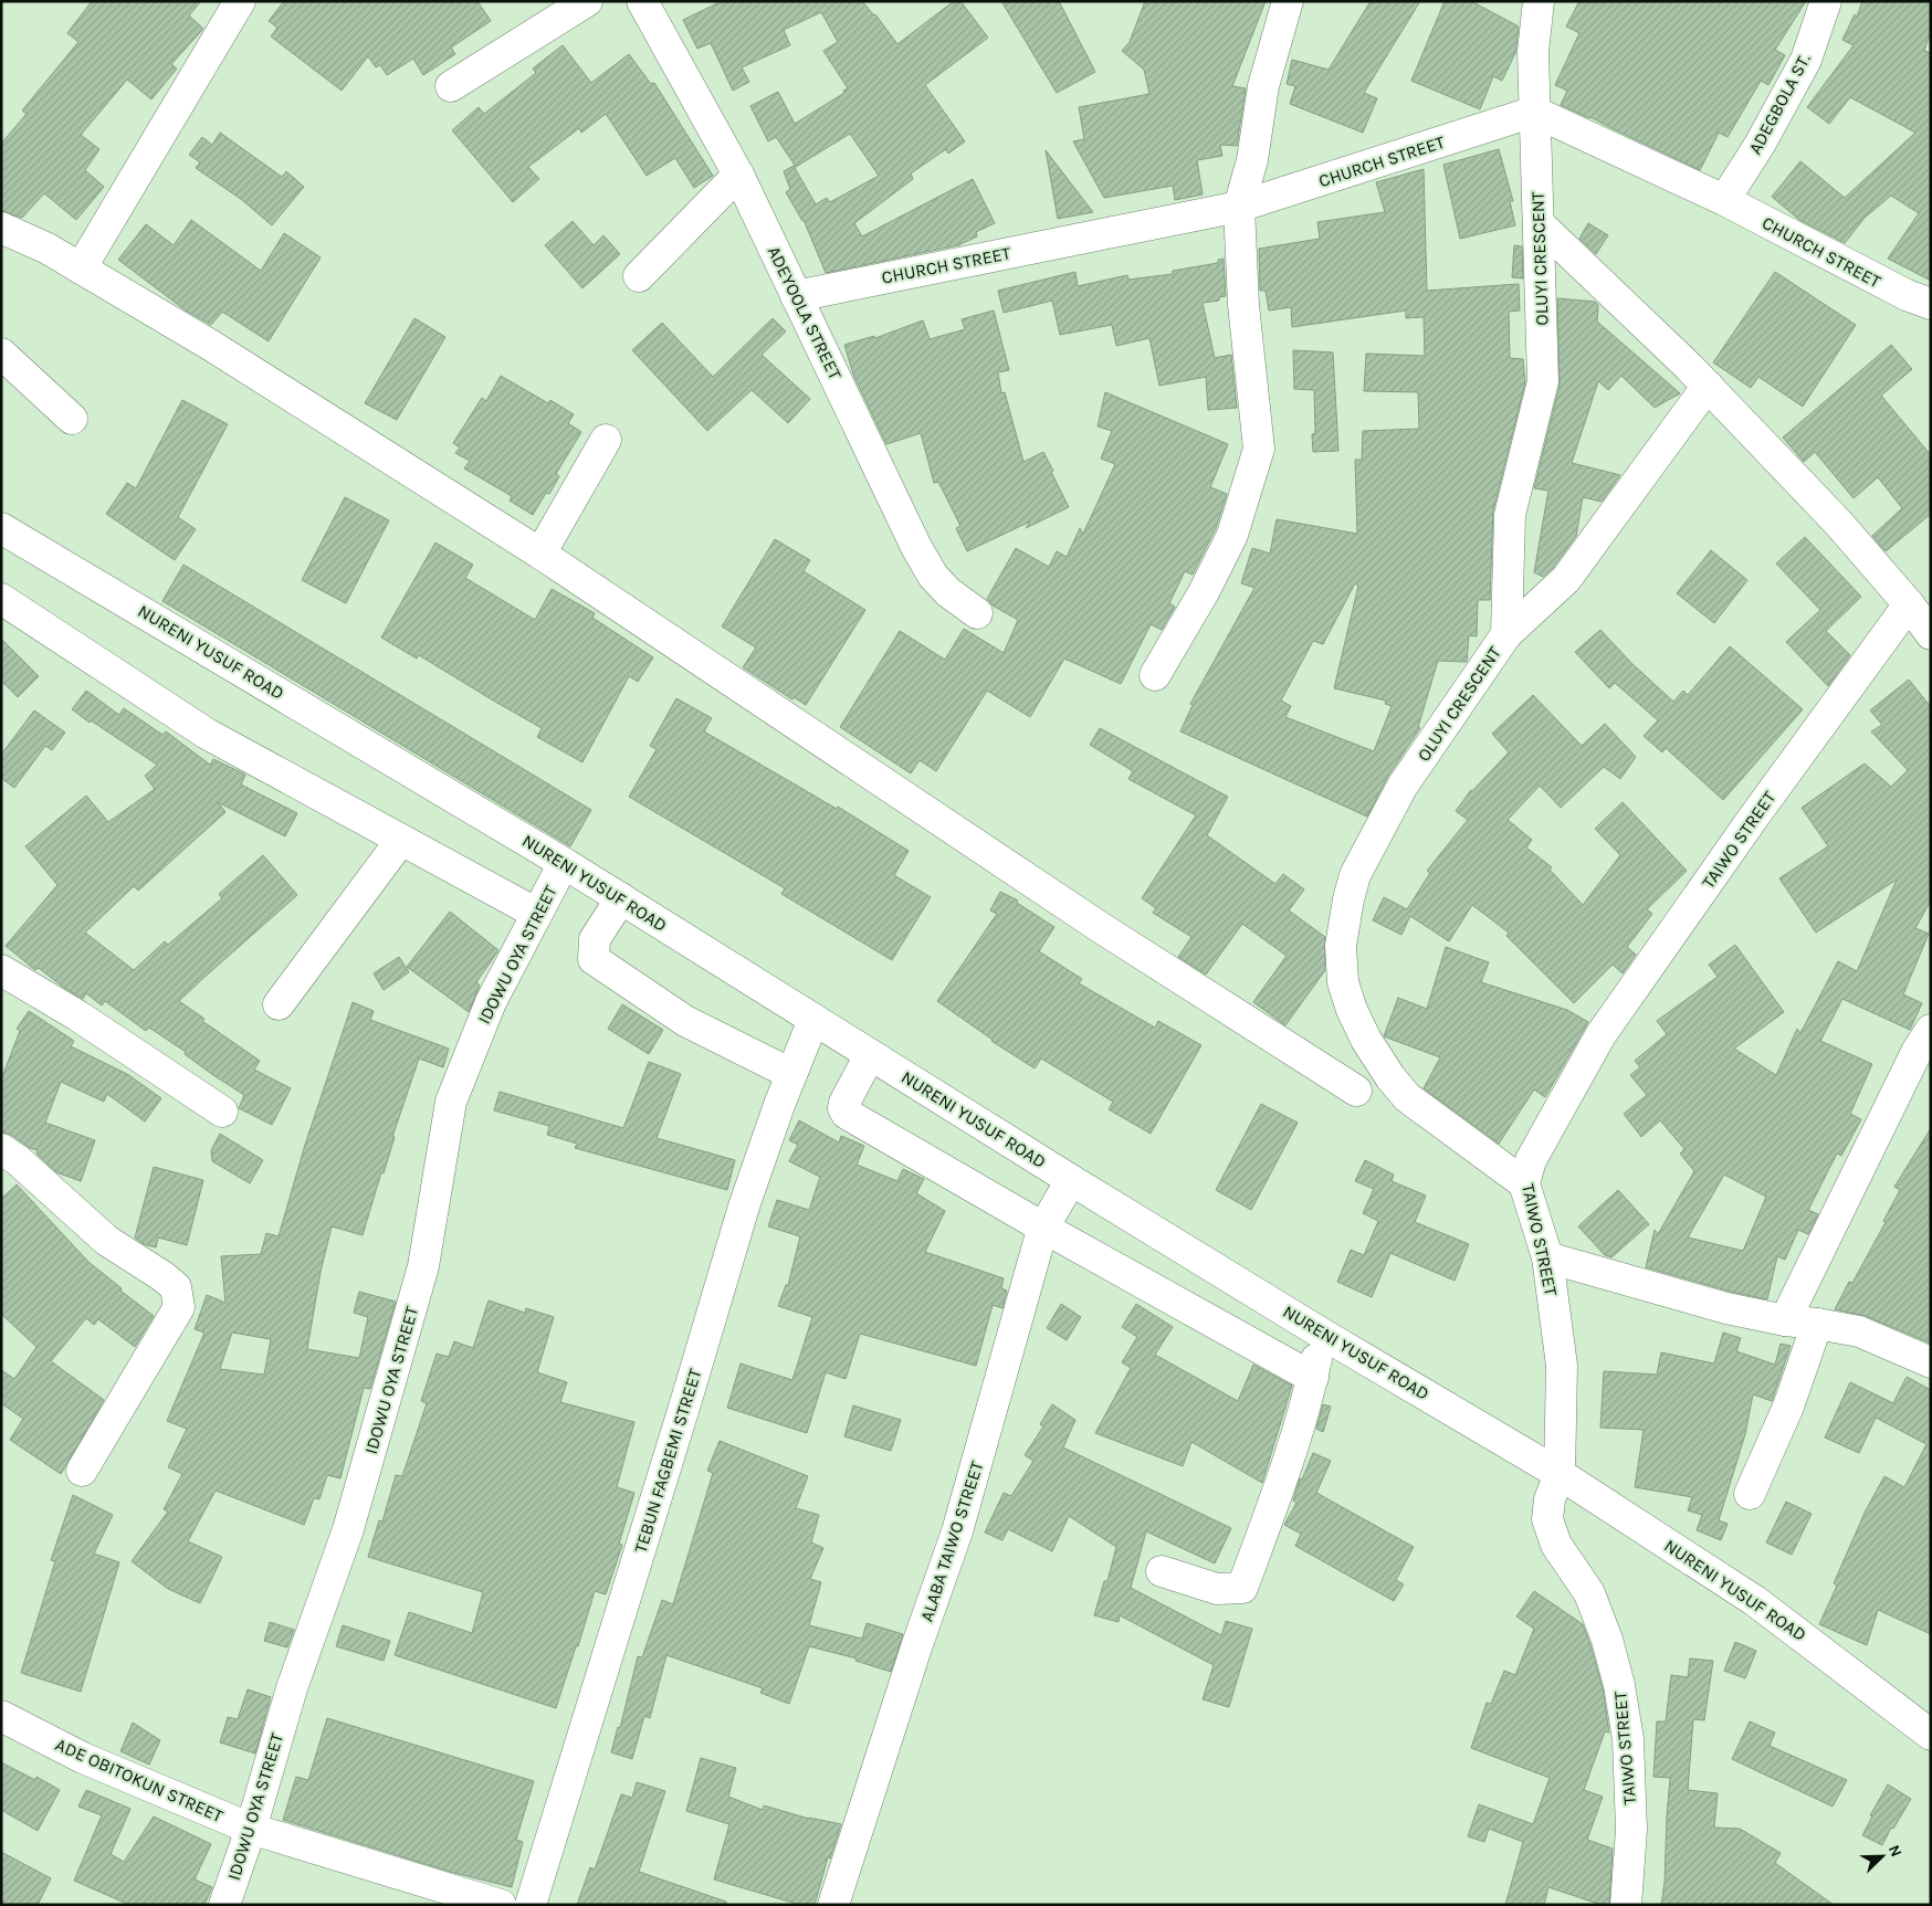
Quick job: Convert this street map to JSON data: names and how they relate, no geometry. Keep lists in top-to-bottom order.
{
  "streets": {
    "street": [
      "ADEGBOLA ST.",
      "CHURCH STREET",
      "OLUYI CRESCENT",
      "ADEYOOLA STREET",
      "NURENI YUSUF ROAD",
      "TAIWO STREET",
      "IDOWU OYA STREET",
      "TEBUN FAGBEMI STREET",
      "ALABA TAIWO STREET",
      "ADE OBITOKUN STREET"
    ]
  },
  "crossings": [
    ["ADEGBOLA ST.", "CHURCH STREET"],
    ["CHURCH STREET", "OLUYI CRESCENT"],
    ["CHURCH STREET", "ADEYOOLA STREET"],
    ["OLUYI CRESCENT", "TAIWO STREET"],
    ["NURENI YUSUF ROAD", "TAIWO STREET"],
    ["NURENI YUSUF ROAD", "IDOWU OYA STREET"],
    ["NURENI YUSUF ROAD", "TEBUN FAGBEMI STREET"],
    ["NURENI YUSUF ROAD", "ALABA TAIWO STREET"],
    ["IDOWU OYA STREET", "ADE OBITOKUN STREET"]
  ],
  "north": "top right"
}
